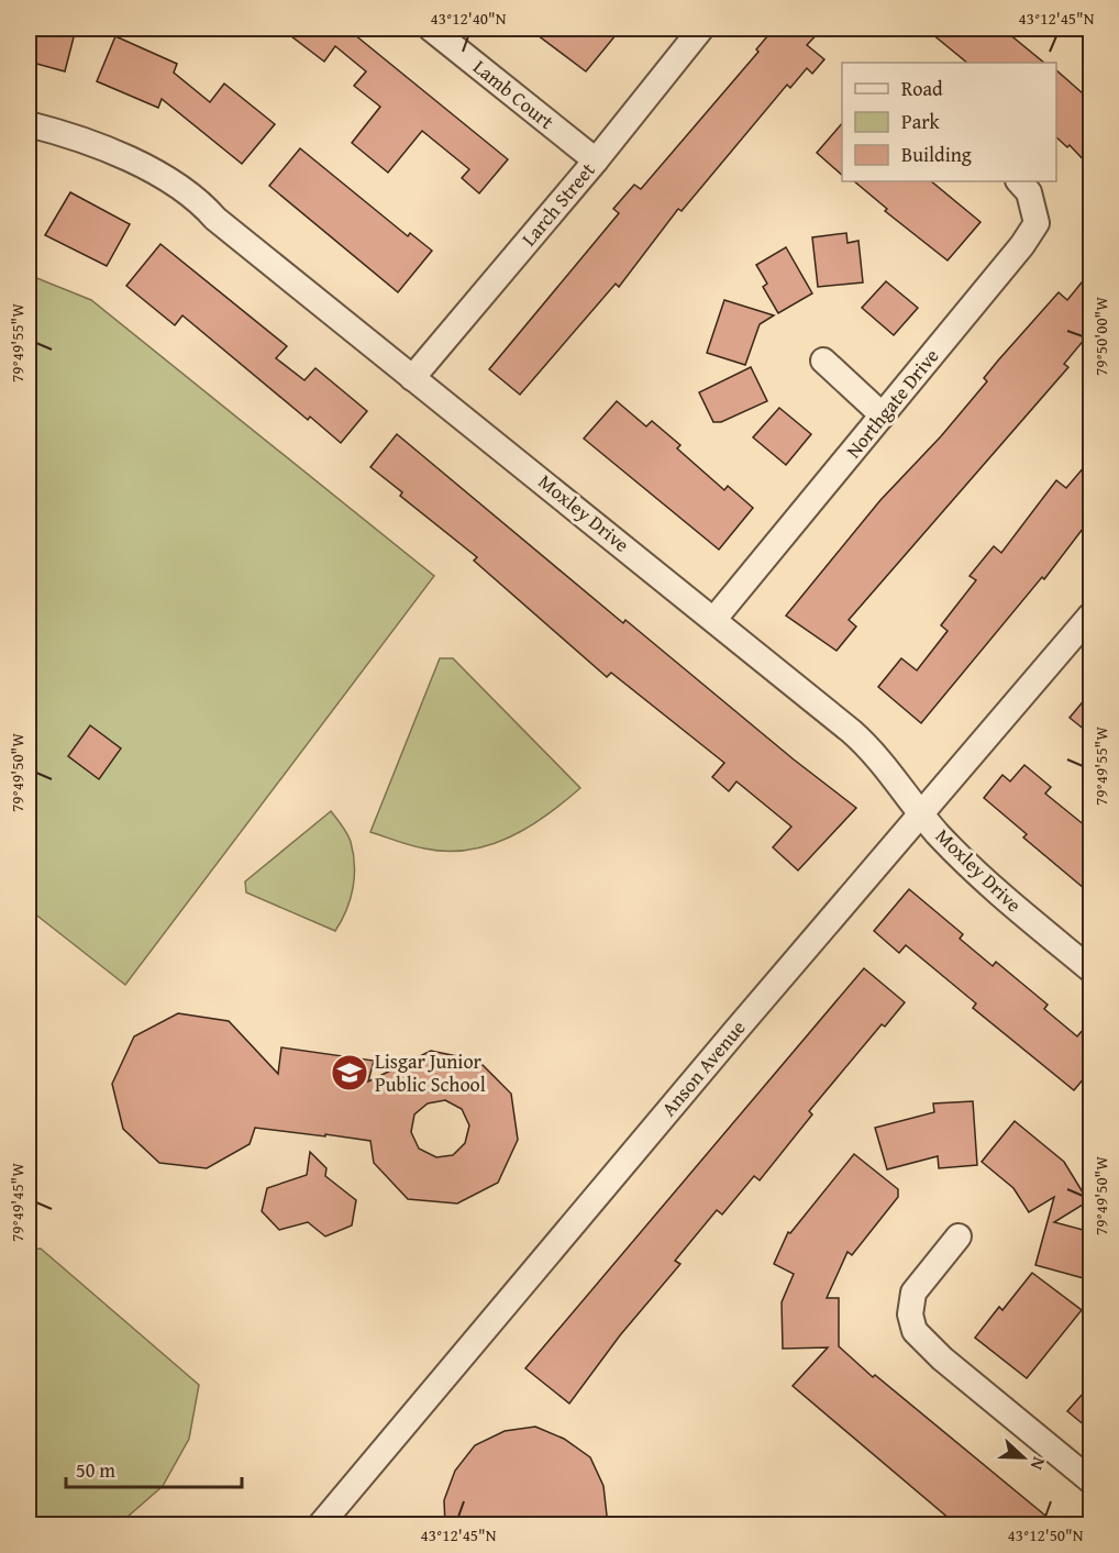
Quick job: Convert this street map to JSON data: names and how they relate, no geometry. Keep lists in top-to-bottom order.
{
  "streets": {
    "street": [
      "Lamb Court",
      "Larch Street",
      "Northgate Drive",
      "Moxley Drive",
      "Anson Avenue"
    ]
  },
  "crossings": [
    ["Lamb Court", "Larch Street"],
    ["Larch Street", "Moxley Drive"],
    ["Northgate Drive", "Moxley Drive"],
    ["Moxley Drive", "Anson Avenue"]
  ],
  "places": {
    "school or university": ["Lisgar Junior Public School"]
  },
  "legend": ["Road", "Park", "Building"],
  "scale_bar": "50 m",
  "north": "right",
  "coordinates": [
    "43°12'40\"N",
    "43°12'45\"N",
    "79°50'00\"W",
    "79°49'55\"W",
    "79°49'50\"W",
    "79°49'45\"W",
    "43°12'50\"N"
  ]
}
